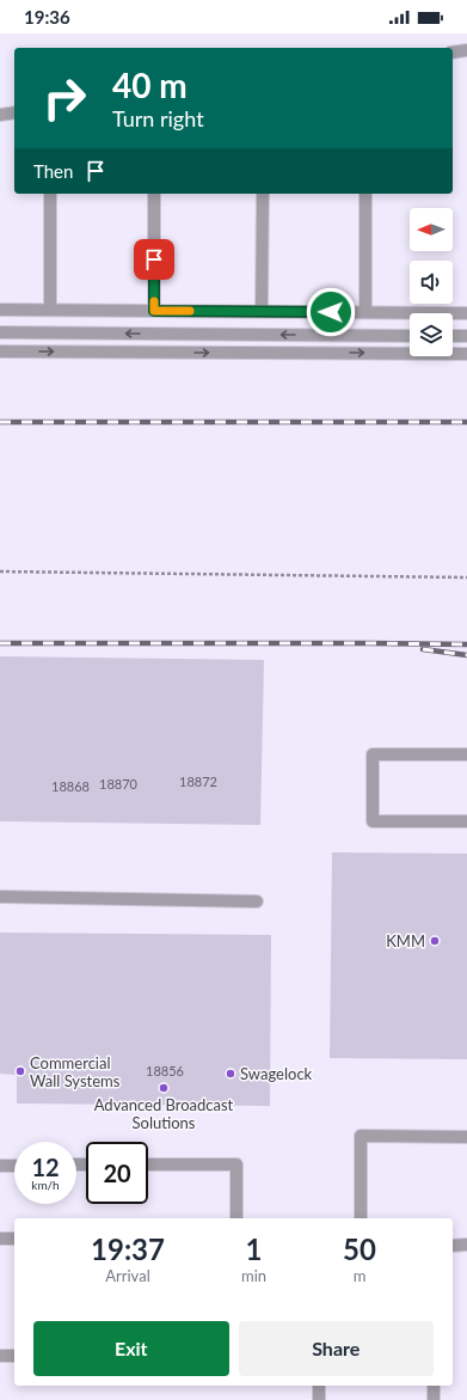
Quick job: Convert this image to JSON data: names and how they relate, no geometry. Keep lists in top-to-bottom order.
{
  "places": [
    "KMM",
    "Commercial Wall Systems",
    "Swagelock",
    "Advanced Broadcast Solutions"
  ],
  "house_numbers": [
    "18872",
    "18870",
    "18868",
    "18856"
  ],
  "north": "left",
  "page": {
    "status": "19:36",
    "turn": ["40 m", "Turn right"],
    "then": "Then",
    "speed": "12 km/h",
    "limit": "20",
    "eta": [
      "19:37",
      "Arrival",
      "1",
      "min",
      "50",
      "m"
    ],
    "buttons": ["Exit", "Share"]
  }
}
